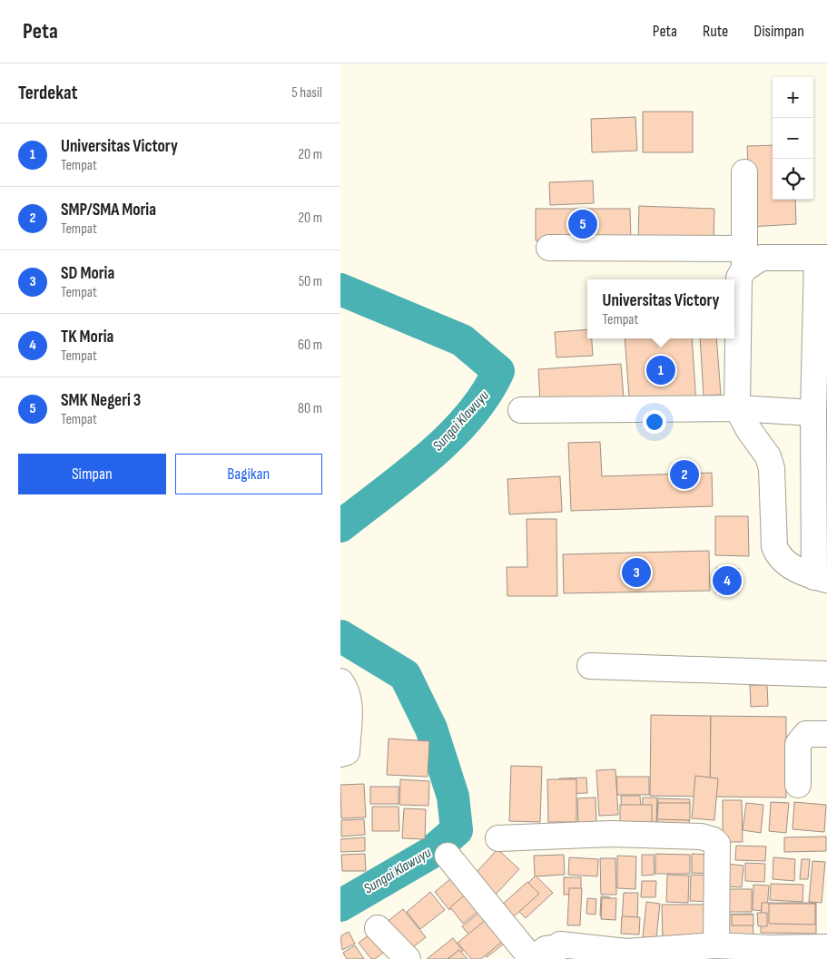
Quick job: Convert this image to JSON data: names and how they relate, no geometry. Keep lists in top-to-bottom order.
{
  "water": ["Sungai Klawuyu"],
  "page": {
    "header": "Peta",
    "nav": ["Peta", "Rute", "Disimpan"],
    "heading": ["Terdekat", "5 hasil"],
    "map_buttons": ["+", "−"],
    "list": [
      {
        "mark": "1",
        "name": "Universitas Victory",
        "note": "Tempat",
        "value": "20 m"
      },
      {
        "mark": "2",
        "name": "SMP/SMA Moria",
        "note": "Tempat",
        "value": "20 m"
      },
      {
        "mark": "3",
        "name": "SD Moria",
        "note": "Tempat",
        "value": "50 m"
      },
      {
        "mark": "4",
        "name": "TK Moria",
        "note": "Tempat",
        "value": "60 m"
      },
      {
        "mark": "5",
        "name": "SMK Negeri 3",
        "note": "Tempat",
        "value": "80 m"
      }
    ],
    "pins": [
      "5",
      "1",
      "2",
      "3",
      "4"
    ],
    "popup": ["Universitas Victory", "Tempat"],
    "buttons": ["Simpan", "Bagikan"]
  }
}
